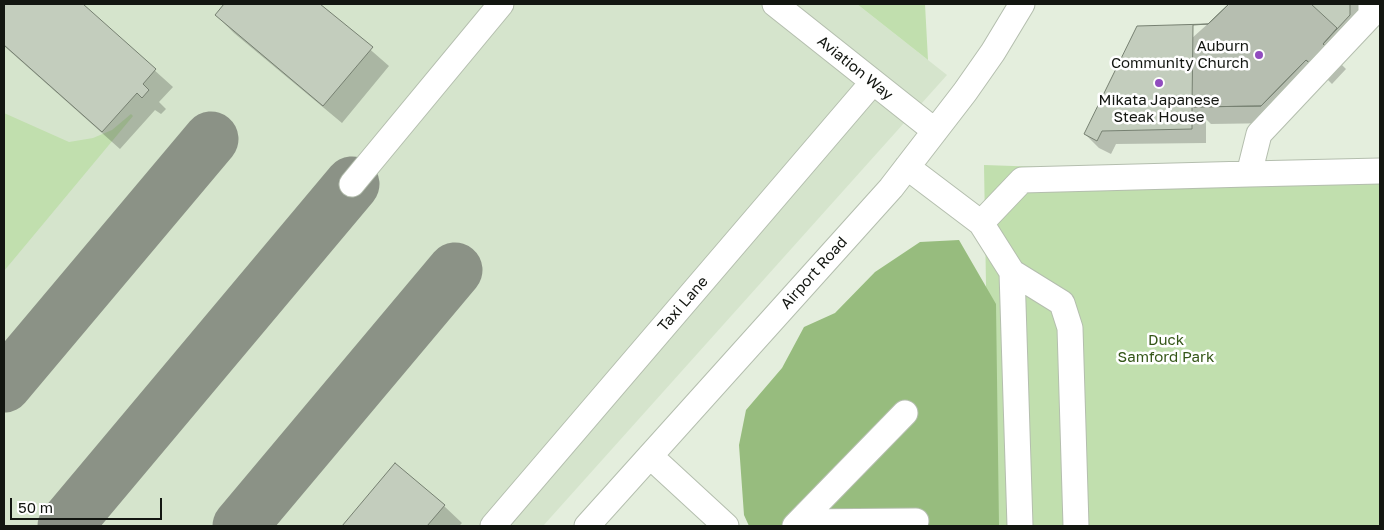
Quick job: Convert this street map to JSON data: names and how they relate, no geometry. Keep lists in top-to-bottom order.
{
  "streets": {
    "street": ["Aviation Way", "Airport Road", "Taxi Lane"]
  },
  "crossings": [
    ["Aviation Way", "Airport Road"],
    ["Aviation Way", "Taxi Lane"]
  ],
  "parks": ["Duck Samford Park"],
  "places": ["Auburn Community Church", "Mikata Japanese Steak House"],
  "scale_bar": "50 m"
}
